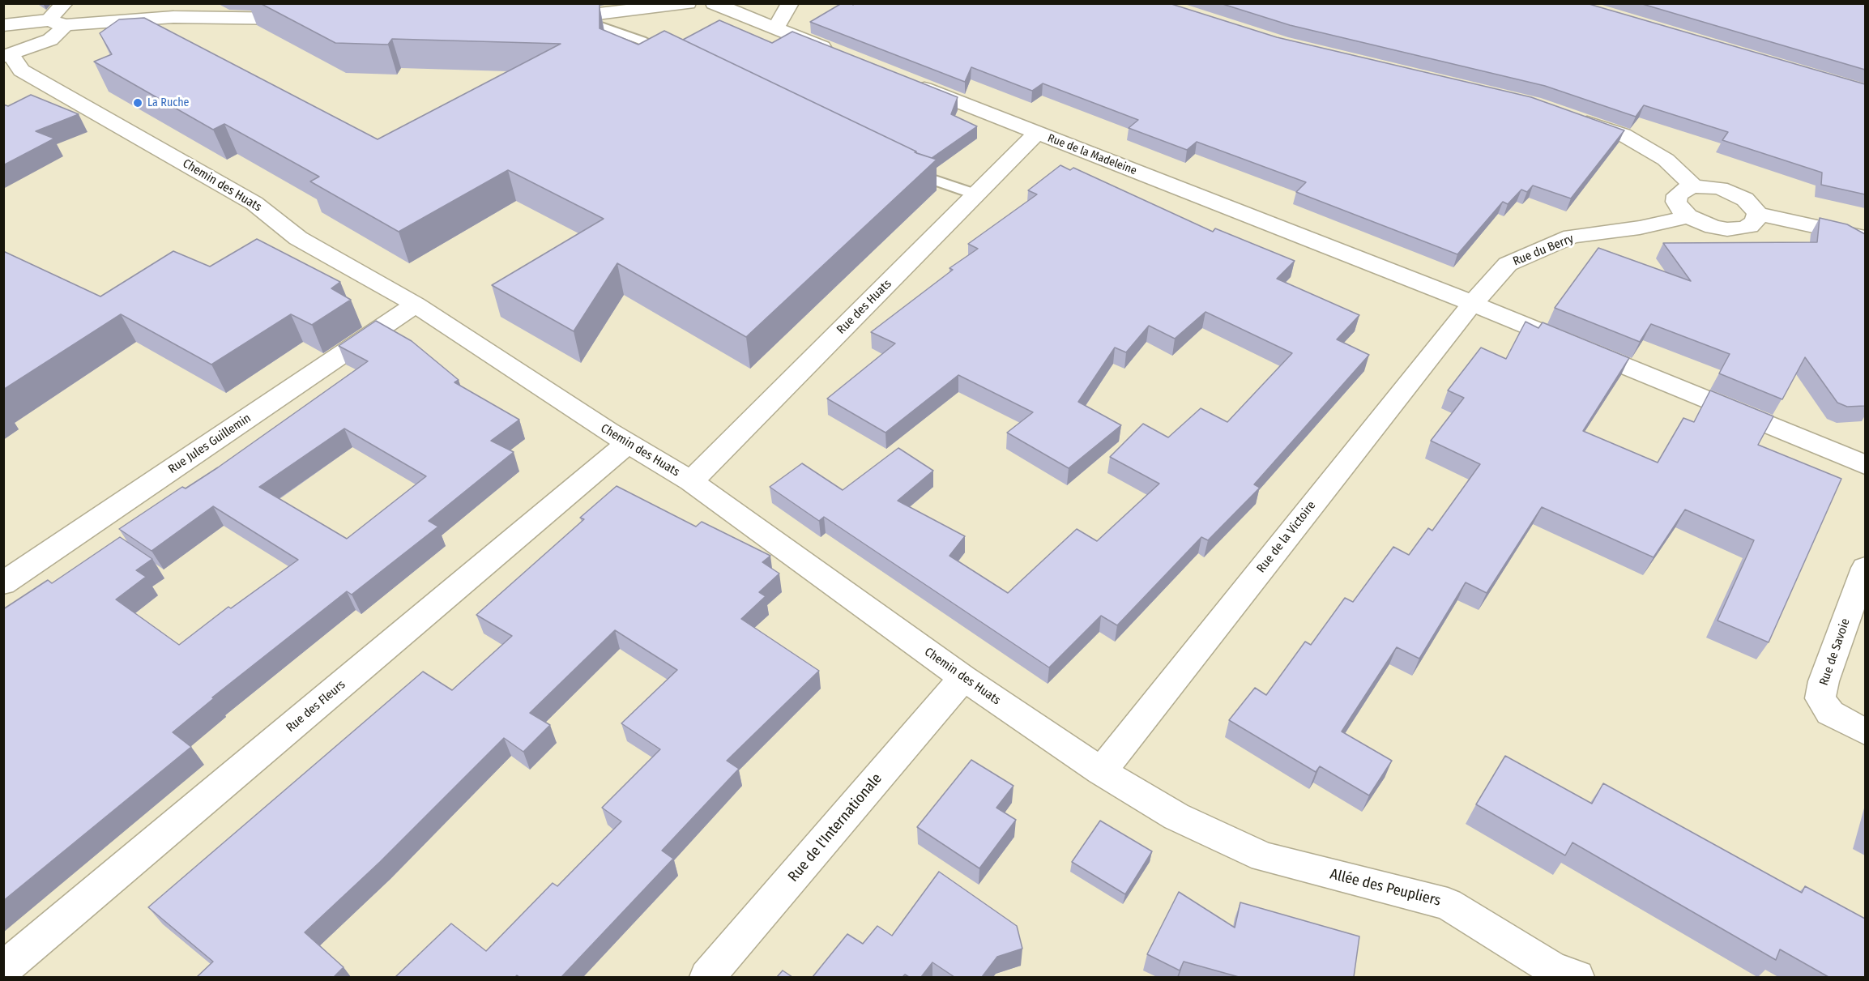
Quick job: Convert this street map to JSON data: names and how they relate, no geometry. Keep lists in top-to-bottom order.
{
  "streets": {
    "street": [
      "Rue de la Madeleine",
      "Chemin des Huats",
      "Rue du Berry",
      "Rue des Huats",
      "Rue Jules Guillemin",
      "Rue de la Victoire",
      "Rue de Savoie",
      "Rue des Fleurs",
      "Rue de l'Internationale",
      "Allée des Peupliers"
    ]
  },
  "crossings": [
    ["Rue de la Madeleine", "Rue du Berry"],
    ["Rue de la Madeleine", "Rue des Huats"],
    ["Rue de la Madeleine", "Rue de la Victoire"],
    ["Chemin des Huats", "Rue des Huats"],
    ["Chemin des Huats", "Rue Jules Guillemin"],
    ["Chemin des Huats", "Rue de la Victoire"],
    ["Chemin des Huats", "Rue des Fleurs"],
    ["Chemin des Huats", "Rue de l'Internationale"],
    ["Chemin des Huats", "Allée des Peupliers"],
    ["Rue du Berry", "Rue de la Victoire"]
  ],
  "places": ["La Ruche"]
}
